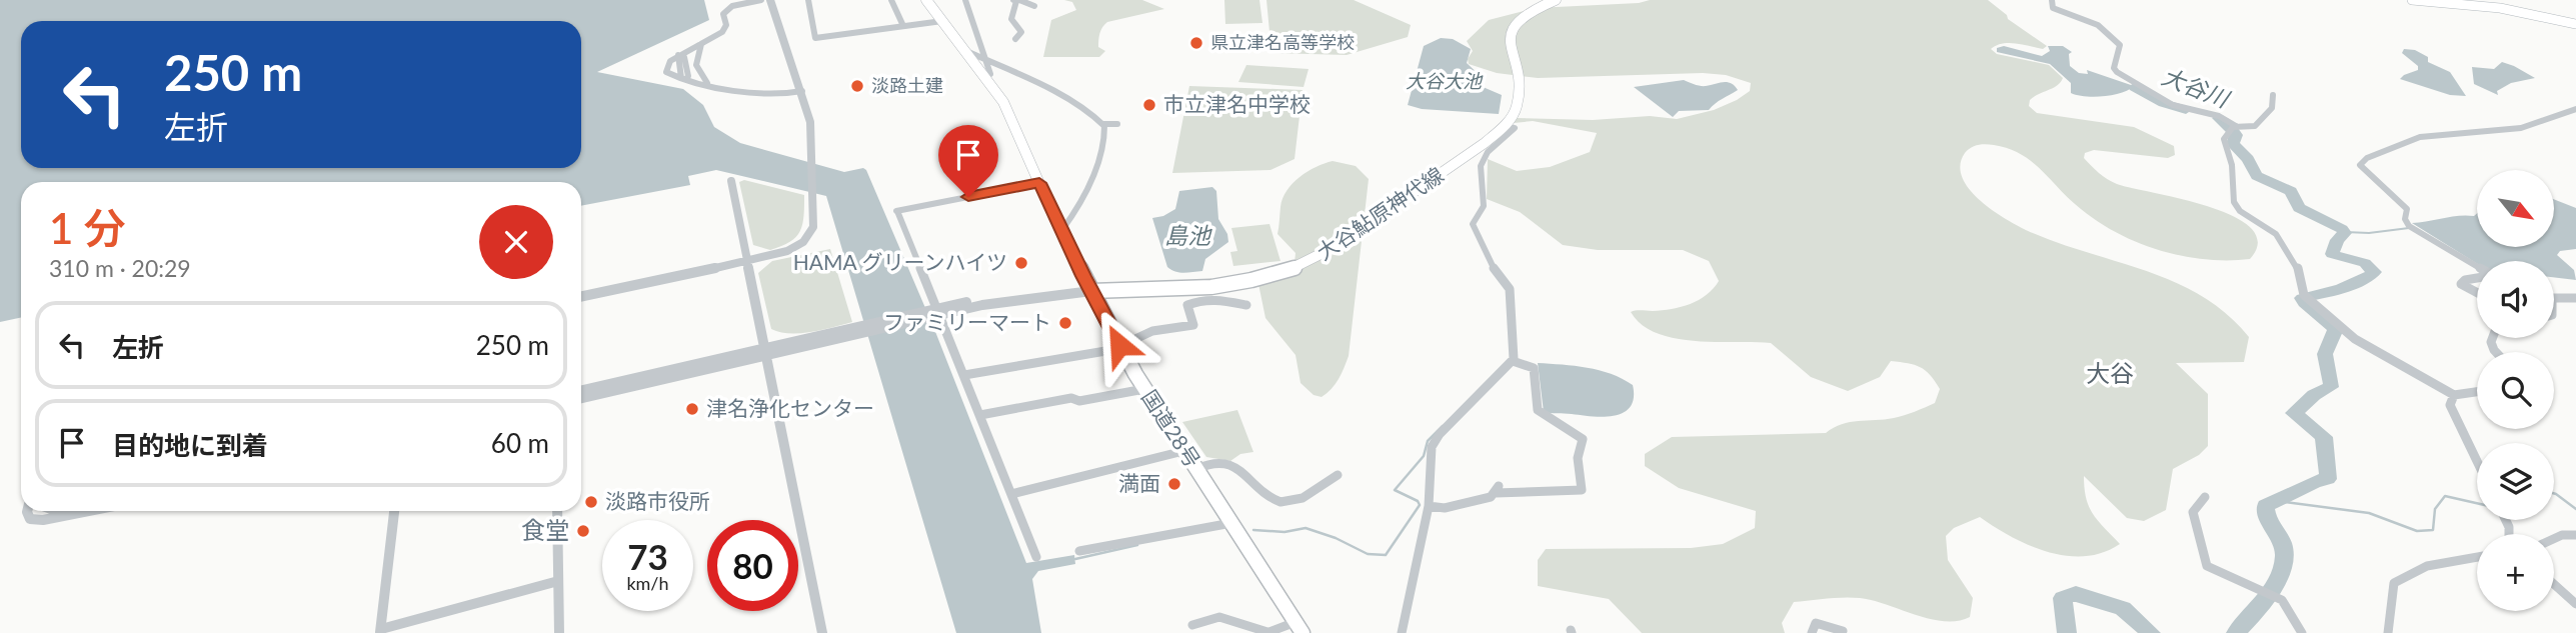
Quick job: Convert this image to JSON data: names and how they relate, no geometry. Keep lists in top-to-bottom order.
{
  "streets": {
    "main road": ["大谷鮎原神代線", "国道28号"]
  },
  "crossings": [
    ["大谷鮎原神代線", "国道28号"]
  ],
  "districts": ["大谷"],
  "water": ["大谷大池", "大谷川", "島池"],
  "places": [
    "県立津名高等学校",
    "淡路土建",
    "市立津名中学校",
    "HAMA グリーンハイツ",
    "ファミリーマート",
    "津名浄化センター",
    "満面",
    "淡路市役所",
    "食堂"
  ],
  "north": "bottom right",
  "page": {
    "turn": ["250 m", "左折"],
    "map_buttons": "+",
    "heading": ["1 分", "310 m · 20:29"],
    "list": [
      {
        "name": "左折",
        "value": "250 m"
      },
      {
        "name": "目的地に到着",
        "value": "60 m"
      }
    ],
    "speed": "73 km/h",
    "limit": "80"
  }
}
